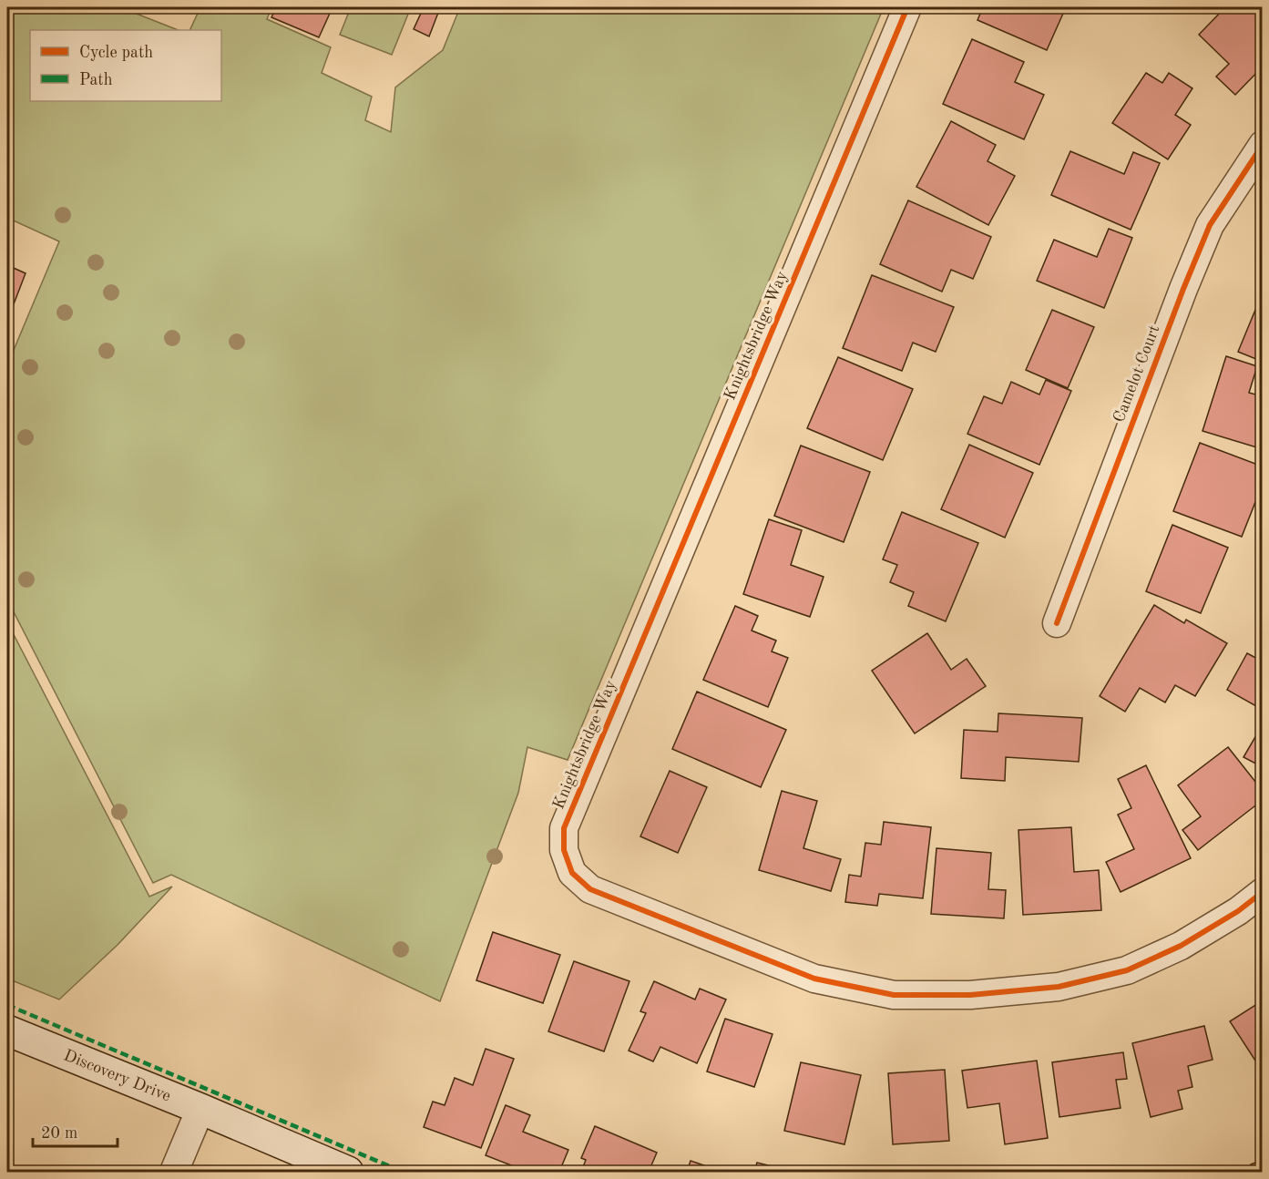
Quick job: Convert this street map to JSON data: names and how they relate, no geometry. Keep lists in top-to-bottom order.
{
  "streets": {
    "street": ["Knightsbridge Way", "Camelot Court", "Discovery Drive"]
  },
  "legend": ["Cycle path", "Path"],
  "scale_bar": "20 m"
}
